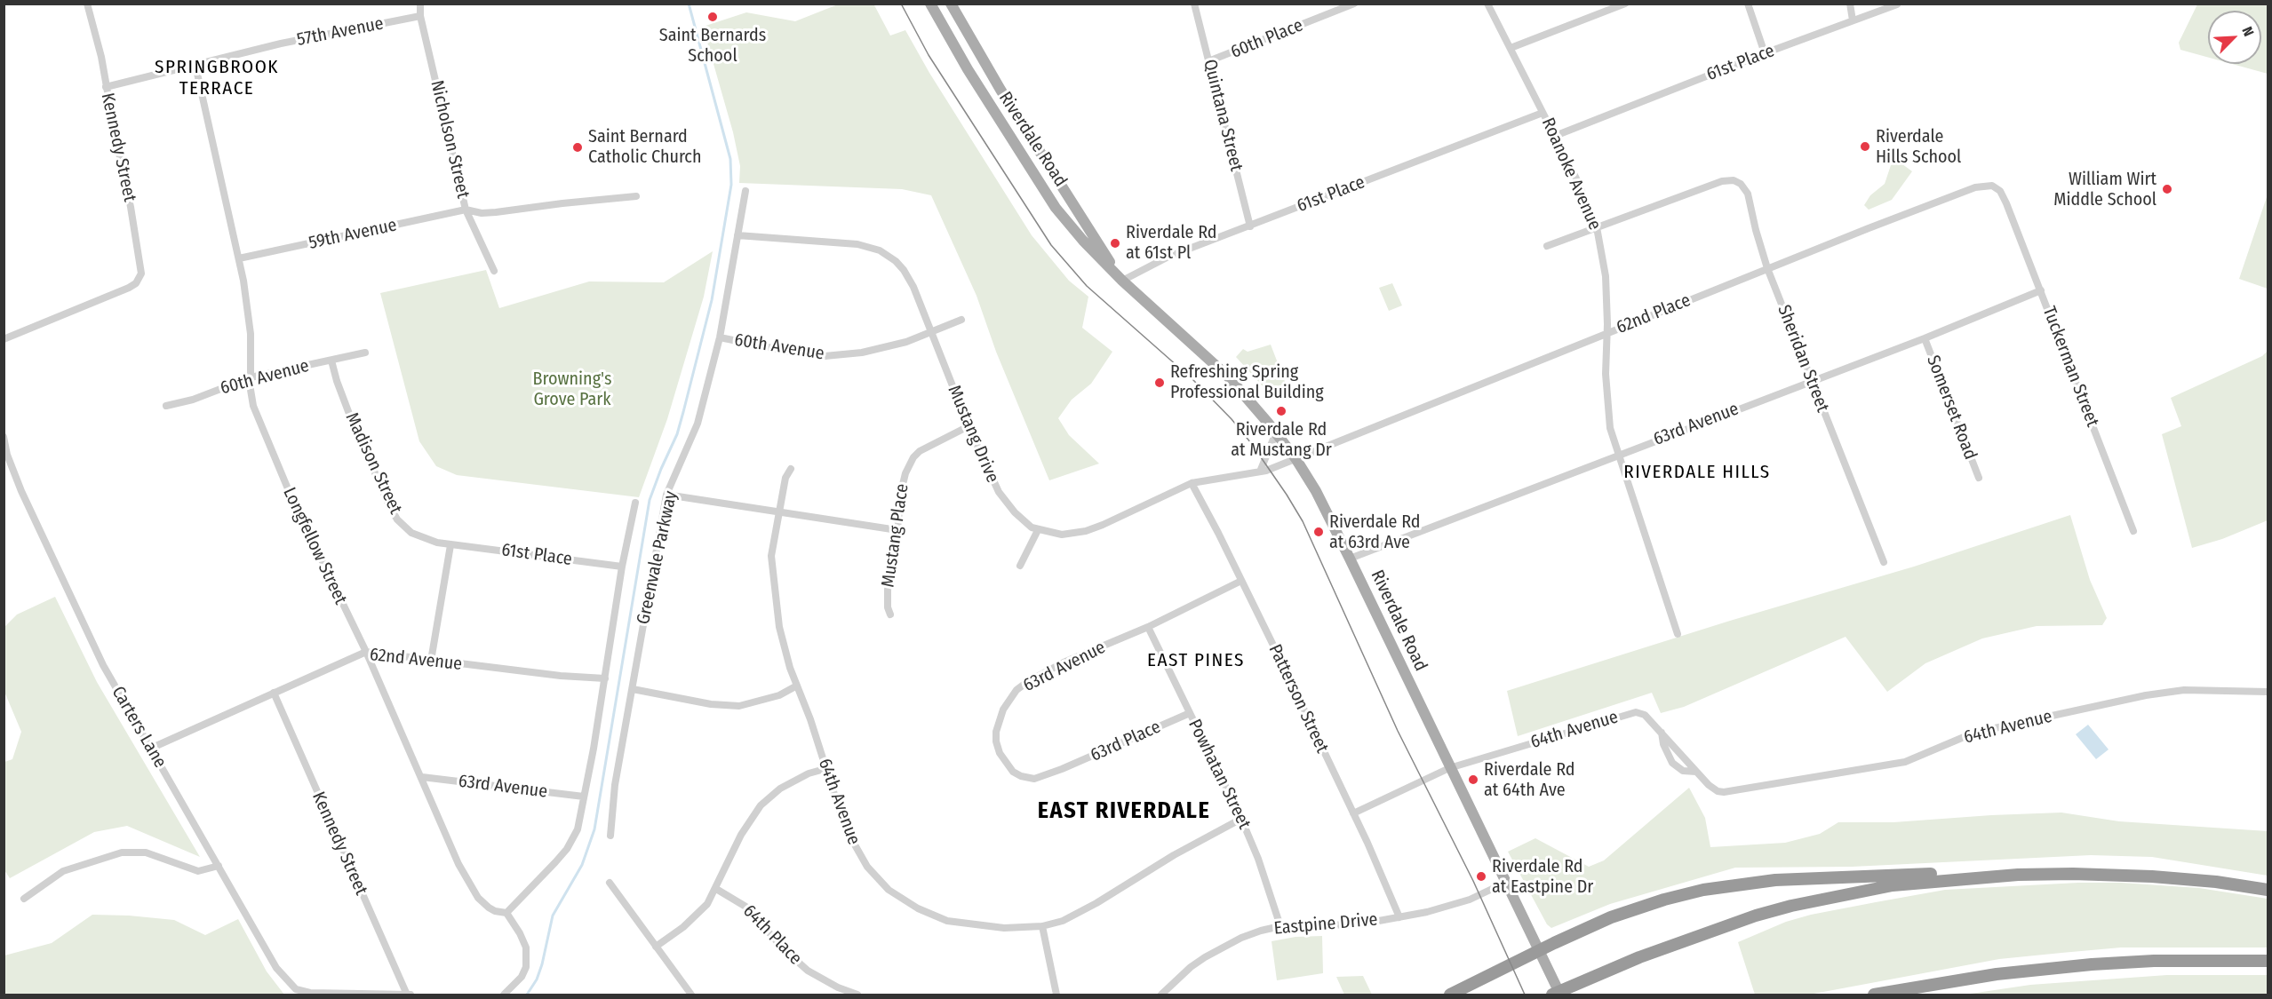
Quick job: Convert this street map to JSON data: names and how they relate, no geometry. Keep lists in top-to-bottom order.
{
  "streets": {
    "main road": ["Riverdale Road"],
    "street": [
      "57th Avenue",
      "60th Place",
      "61st Place",
      "Quintana Street",
      "Nicholson Street",
      "Kennedy Street",
      "Roanoke Avenue",
      "59th Avenue",
      "62nd Place",
      "60th Avenue",
      "Sheridan Street",
      "Tuckerman Street",
      "Somerset Road",
      "63rd Avenue",
      "Mustang Drive",
      "Madison Street",
      "Mustang Place",
      "Longfellow Street",
      "Greenvale Parkway",
      "62nd Avenue",
      "Patterson Street",
      "Carters Lane",
      "64th Avenue",
      "63rd Place",
      "Powhatan Street",
      "Eastpine Drive",
      "64th Place"
    ]
  },
  "crossings": [
    ["57th Avenue", "Nicholson Street"],
    ["57th Avenue", "Kennedy Street"],
    ["57th Avenue", "Longfellow Street"],
    ["60th Place", "Quintana Street"],
    ["61st Place", "Quintana Street"],
    ["61st Place", "Riverdale Road"],
    ["61st Place", "Roanoke Avenue"],
    ["61st Place", "Madison Street"],
    ["61st Place", "Greenvale Parkway"],
    ["Nicholson Street", "59th Avenue"],
    ["Riverdale Road", "62nd Place"],
    ["Riverdale Road", "63rd Avenue"],
    ["Riverdale Road", "Mustang Drive"],
    ["Riverdale Road", "64th Avenue"],
    ["Riverdale Road", "Eastpine Drive"],
    ["Kennedy Street", "62nd Avenue"],
    ["Kennedy Street", "Carters Lane"],
    ["Roanoke Avenue", "62nd Place"],
    ["Roanoke Avenue", "Sheridan Street"],
    ["Roanoke Avenue", "63rd Avenue"],
    ["59th Avenue", "Longfellow Street"],
    ["62nd Place", "Sheridan Street"],
    ["62nd Place", "Tuckerman Street"],
    ["62nd Place", "Mustang Drive"],
    ["60th Avenue", "Mustang Drive"],
    ["60th Avenue", "Madison Street"],
    ["60th Avenue", "Longfellow Street"],
    ["60th Avenue", "Greenvale Parkway"],
    ["Sheridan Street", "63rd Avenue"],
    ["Tuckerman Street", "63rd Avenue"],
    ["Somerset Road", "63rd Avenue"],
    ["63rd Avenue", "Longfellow Street"],
    ["63rd Avenue", "Greenvale Parkway"],
    ["63rd Avenue", "Patterson Street"],
    ["63rd Avenue", "63rd Place"],
    ["63rd Avenue", "Powhatan Street"],
    ["Mustang Drive", "Mustang Place"],
    ["Mustang Drive", "Greenvale Parkway"],
    ["Mustang Drive", "Patterson Street"],
    ["Longfellow Street", "Greenvale Parkway"],
    ["Longfellow Street", "62nd Avenue"],
    ["Greenvale Parkway", "62nd Avenue"],
    ["62nd Avenue", "Carters Lane"],
    ["Patterson Street", "Eastpine Drive"],
    ["64th Avenue", "Powhatan Street"],
    ["63rd Place", "Powhatan Street"],
    ["Powhatan Street", "Eastpine Drive"]
  ],
  "districts": [
    "SPRINGBROOK TERRACE",
    "RIVERDALE HILLS",
    "EAST PINES",
    "EAST RIVERDALE"
  ],
  "parks": ["Browning's Grove Park"],
  "places": [
    "Saint Bernards School",
    "Riverdale Hills School",
    "Saint Bernard Catholic Church",
    "William Wirt Middle School",
    "Riverdale Rd at 61st Pl",
    "Refreshing Spring Professional Building",
    "Riverdale Rd at Mustang Dr",
    "Riverdale Rd at 63rd Ave",
    "Riverdale Rd at 64th Ave",
    "Riverdale Rd at Eastpine Dr"
  ],
  "north": "top right"
}
